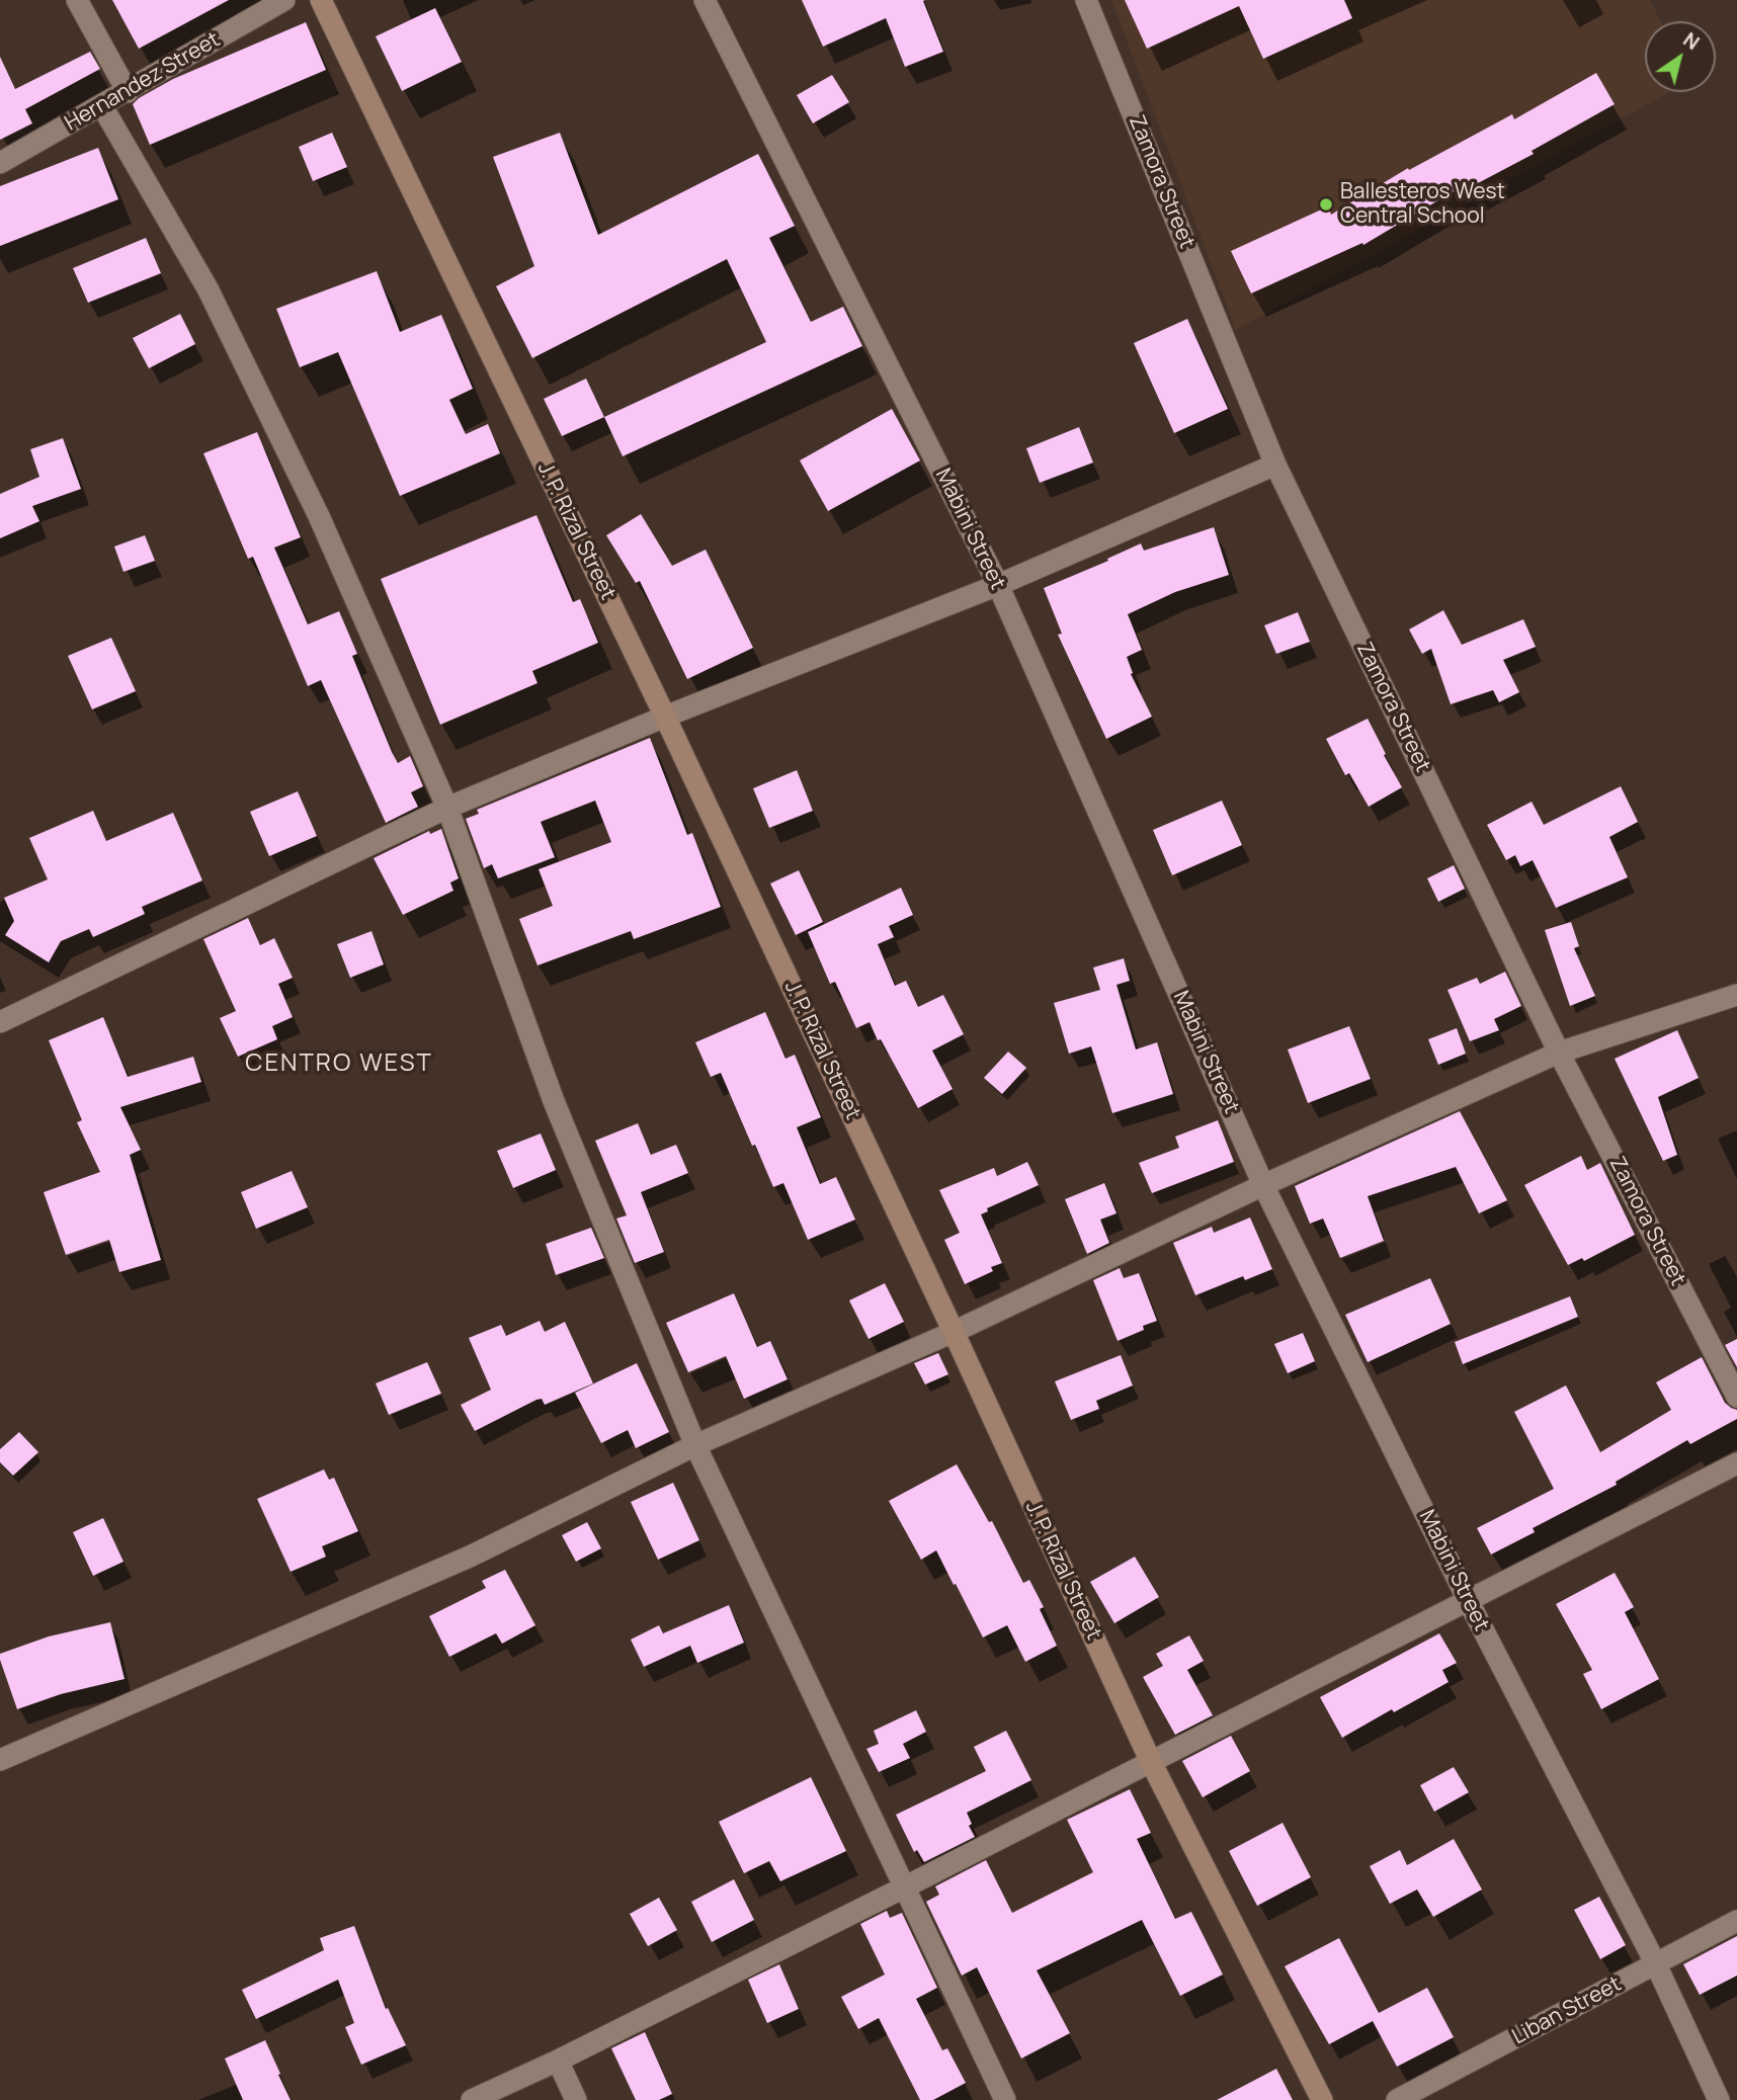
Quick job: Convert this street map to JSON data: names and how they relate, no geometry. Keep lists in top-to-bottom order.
{
  "streets": {
    "main road": ["J. P. Rizal Street"],
    "street": [
      "Hernandez Street",
      "Zamora Street",
      "Mabini Street",
      "Liban Street"
    ]
  },
  "crossings": [
    ["Mabini Street", "Liban Street"]
  ],
  "districts": ["CENTRO WEST"],
  "places": ["Ballesteros West Central School"],
  "north": "top right"
}
